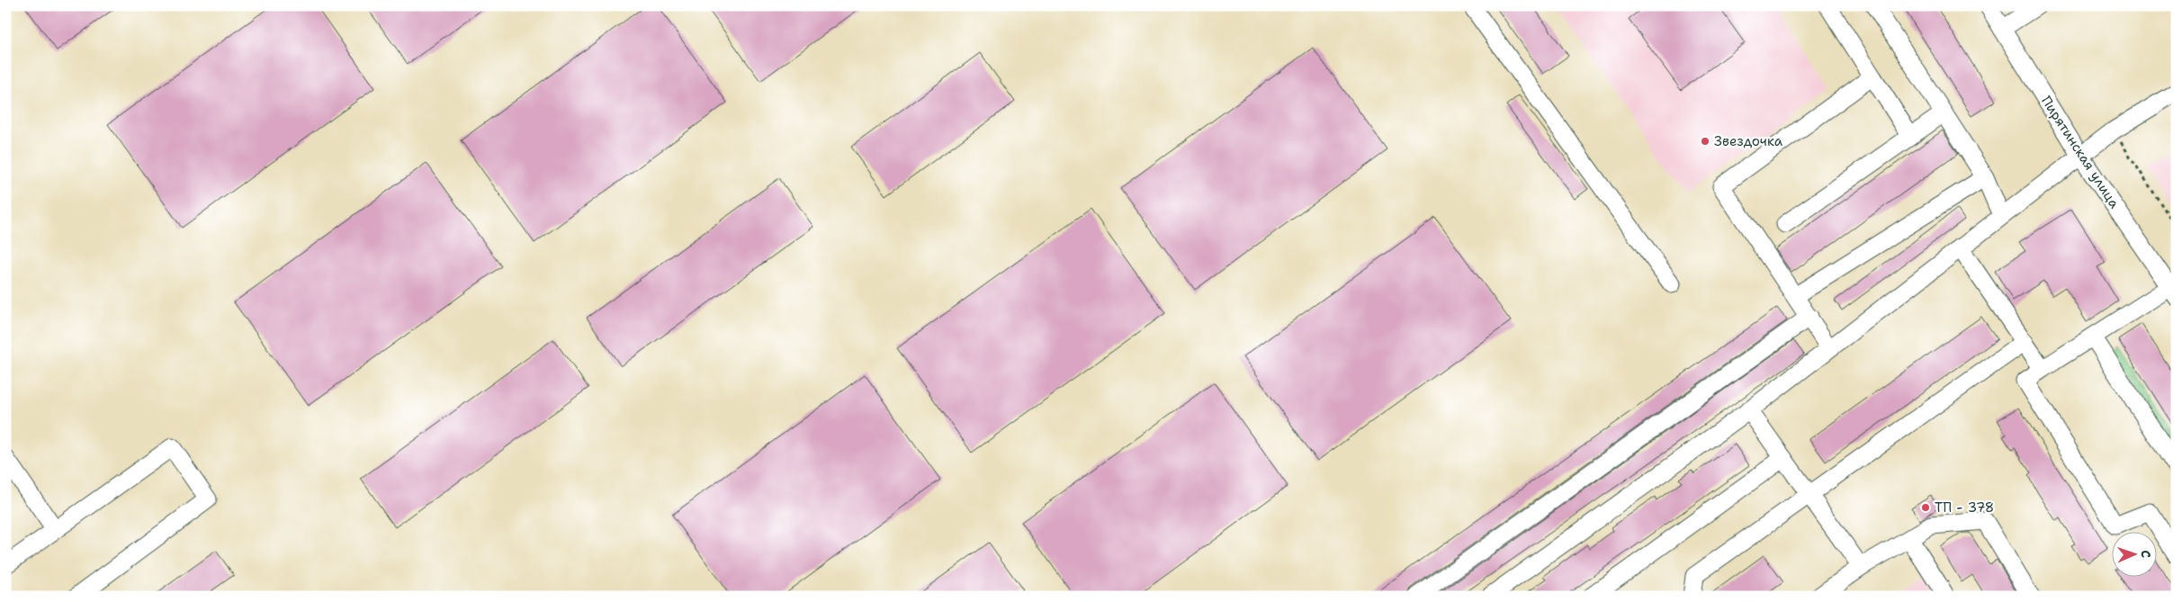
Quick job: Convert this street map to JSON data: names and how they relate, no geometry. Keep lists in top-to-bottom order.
{
  "streets": {
    "street": ["Пирятинская улица"]
  },
  "places": ["Звездочка", "ТП - 378"],
  "north": "right"
}
